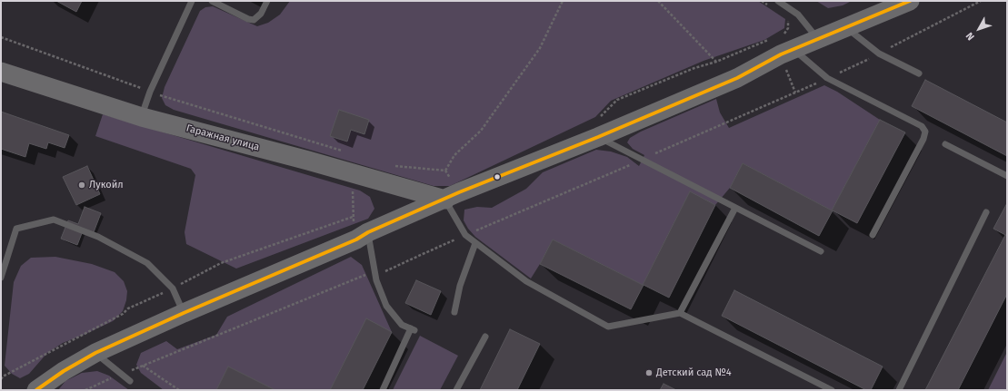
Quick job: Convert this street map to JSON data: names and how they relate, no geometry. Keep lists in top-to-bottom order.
{
  "streets": {
    "main road": ["Гаражная улица"]
  },
  "places": ["Лукойл", "Детский сад №4"],
  "north": "bottom left"
}
